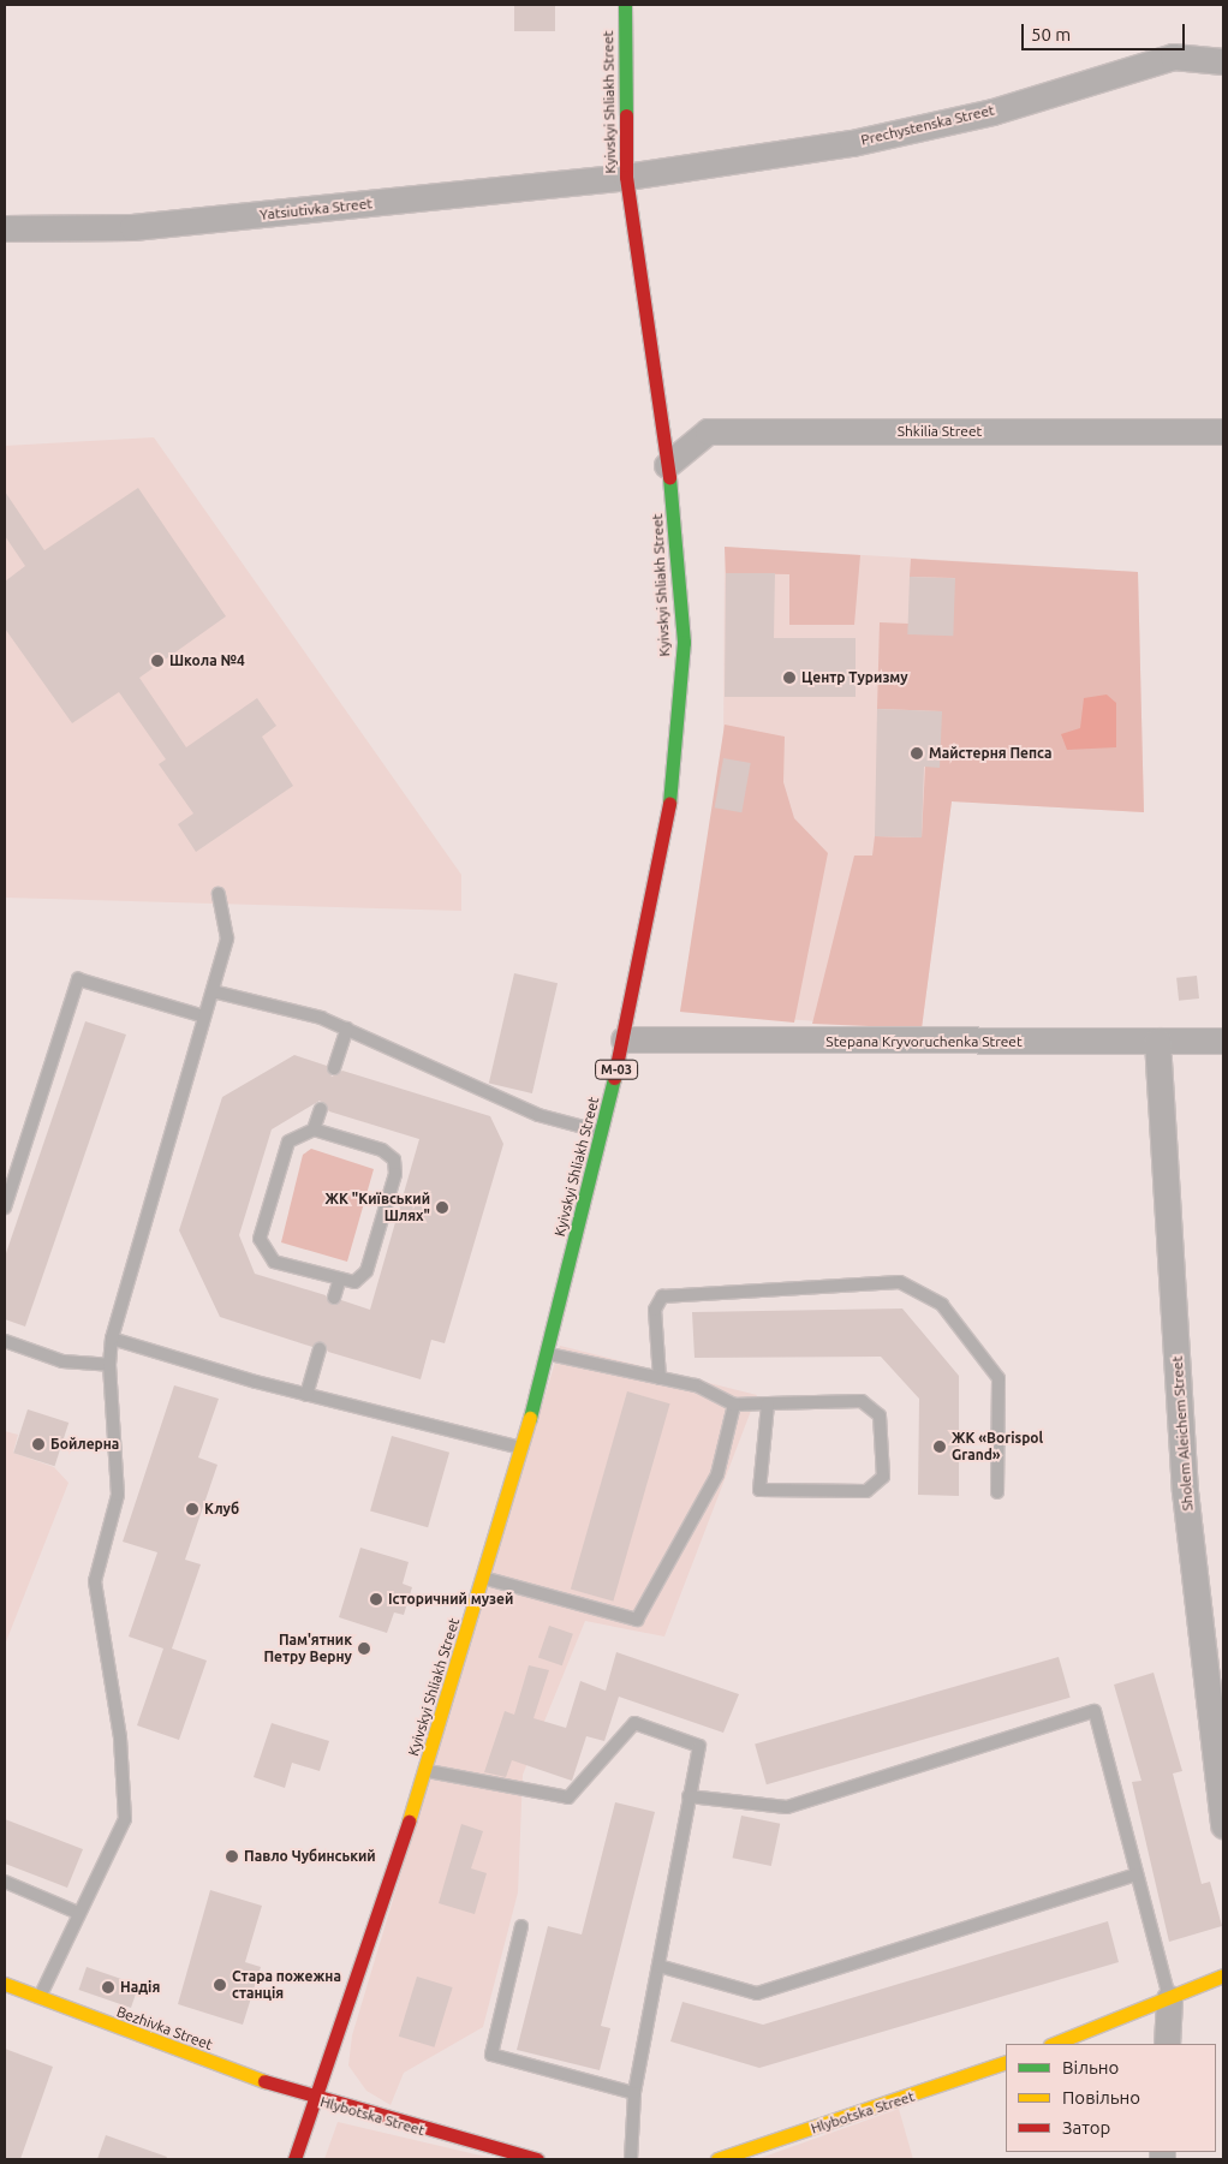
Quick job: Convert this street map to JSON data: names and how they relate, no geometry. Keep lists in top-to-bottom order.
{
  "streets": {
    "main road": [
      "Kyivskyi Shliakh Street",
      "М-03",
      "Bezhivka Street",
      "Hlybotska Street"
    ],
    "street": [
      "Prechystenska Street",
      "Yatsiutivka Street",
      "Shkilia Street",
      "Stepana Kryvoruchenka Street",
      "Sholem Aleichem Street"
    ]
  },
  "crossings": [
    ["Kyivskyi Shliakh Street", "Prechystenska Street"],
    ["Kyivskyi Shliakh Street", "Yatsiutivka Street"],
    ["Kyivskyi Shliakh Street", "Shkilia Street"],
    ["Kyivskyi Shliakh Street", "Stepana Kryvoruchenka Street"],
    ["Kyivskyi Shliakh Street", "Bezhivka Street"],
    ["Kyivskyi Shliakh Street", "Hlybotska Street"],
    ["Prechystenska Street", "Yatsiutivka Street"],
    ["Stepana Kryvoruchenka Street", "Sholem Aleichem Street"],
    ["Bezhivka Street", "Hlybotska Street"]
  ],
  "places": [
    "Школа №4",
    "Центр Туризму",
    "Майстерня Пепса",
    "ЖК \"Київський Шлях\"",
    "Бойлерна",
    "ЖК «Borispol Grand»",
    "Клуб",
    "Історичний музей",
    "Пам'ятник Петру Верну",
    "Павло Чубинський",
    "Стара пожежна станція",
    "Надія"
  ],
  "legend": ["Вільно", "Повільно", "Затор"],
  "scale_bar": "50 m"
}
